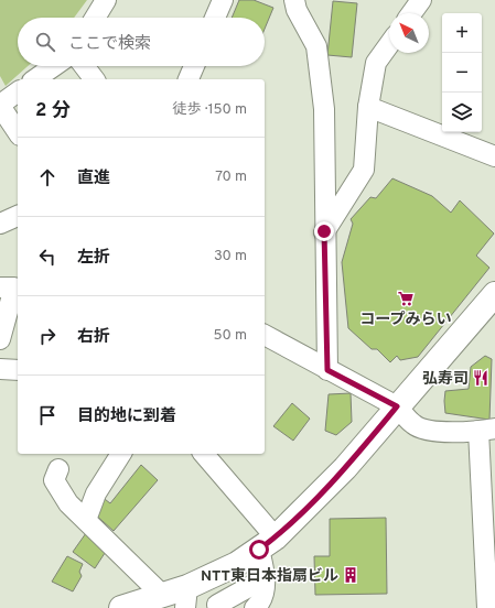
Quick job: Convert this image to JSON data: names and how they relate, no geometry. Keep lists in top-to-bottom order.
{
  "places": {
    "supermarket": ["コープみらい"],
    "restaurant": ["弘寿司"],
    "building": ["NTT東日本指扇ビル"]
  },
  "north": "top left",
  "page": {
    "map_buttons": ["+", "−"],
    "search": "ここで検索",
    "heading": ["2 分", "徒歩 · 150 m"],
    "list": [
      ["直進", "70 m"],
      ["左折", "30 m"],
      ["右折", "50 m"],
      "目的地に到着"
    ]
  }
}
